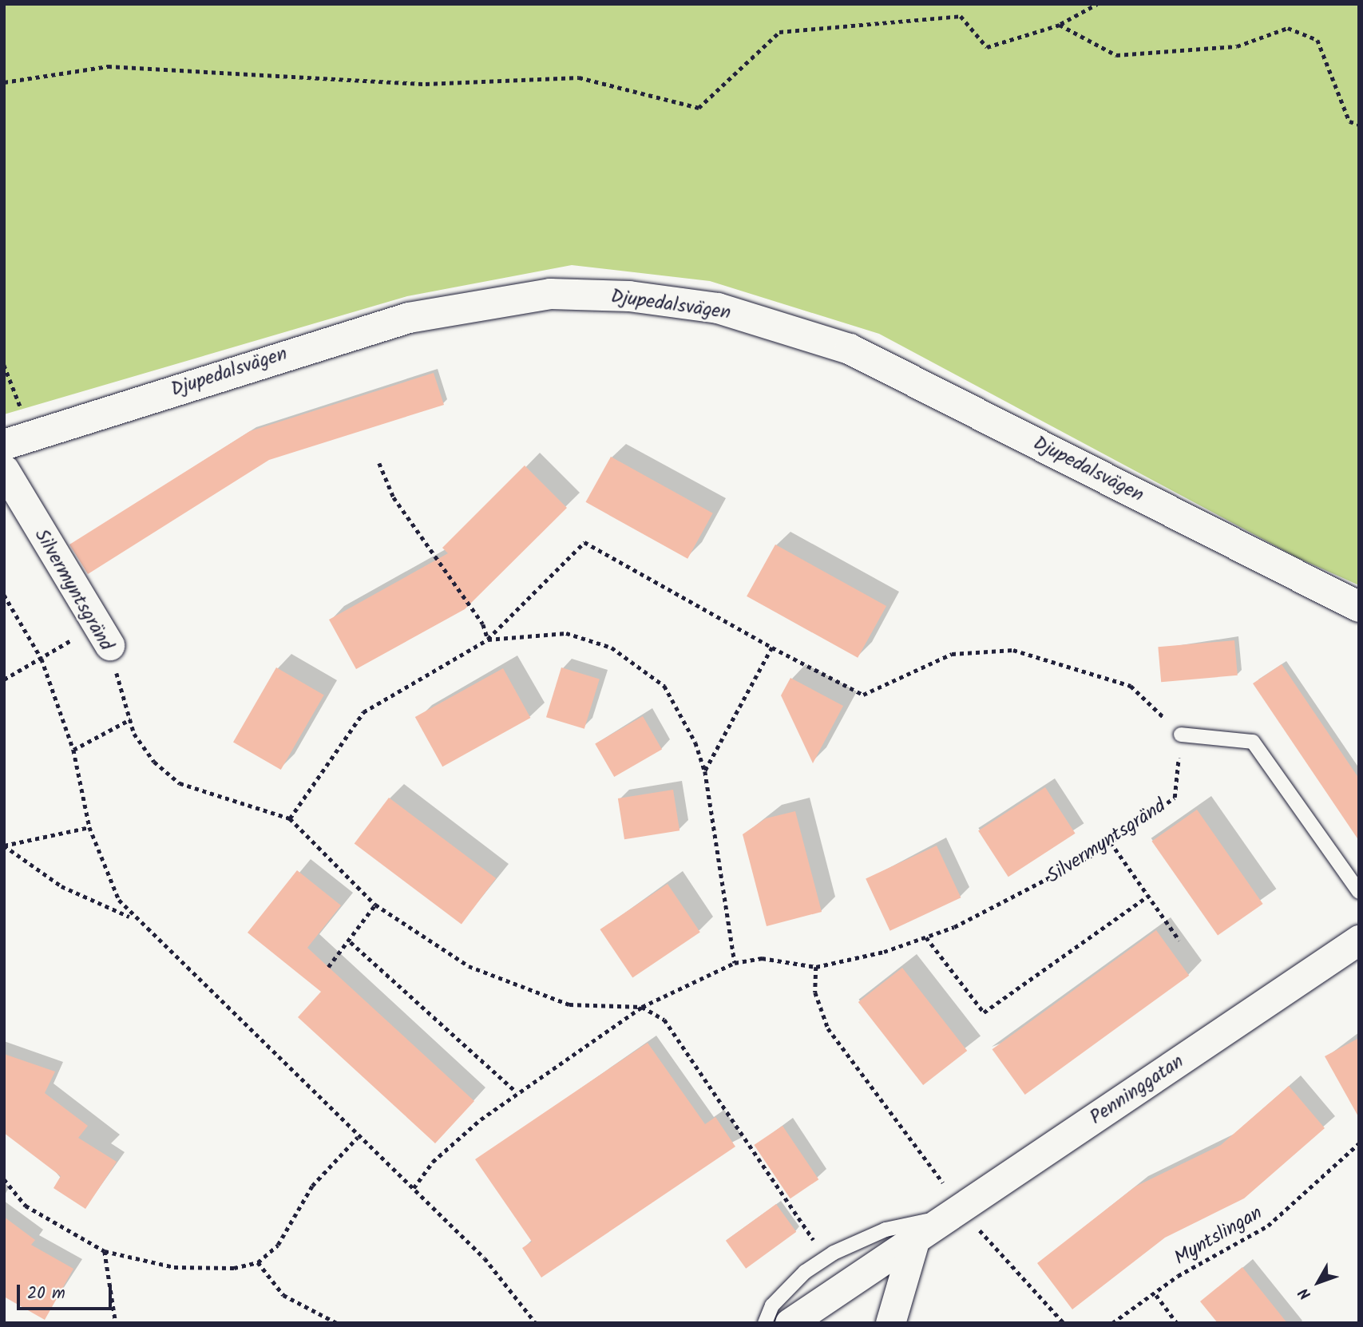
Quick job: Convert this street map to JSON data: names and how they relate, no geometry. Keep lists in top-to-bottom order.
{
  "streets": {
    "street": ["Djupedalsvägen", "Silvermyntsgränd", "Penninggatan"],
    "path": ["Myntslingan"]
  },
  "scale_bar": "20 m",
  "north": "bottom left"
}
